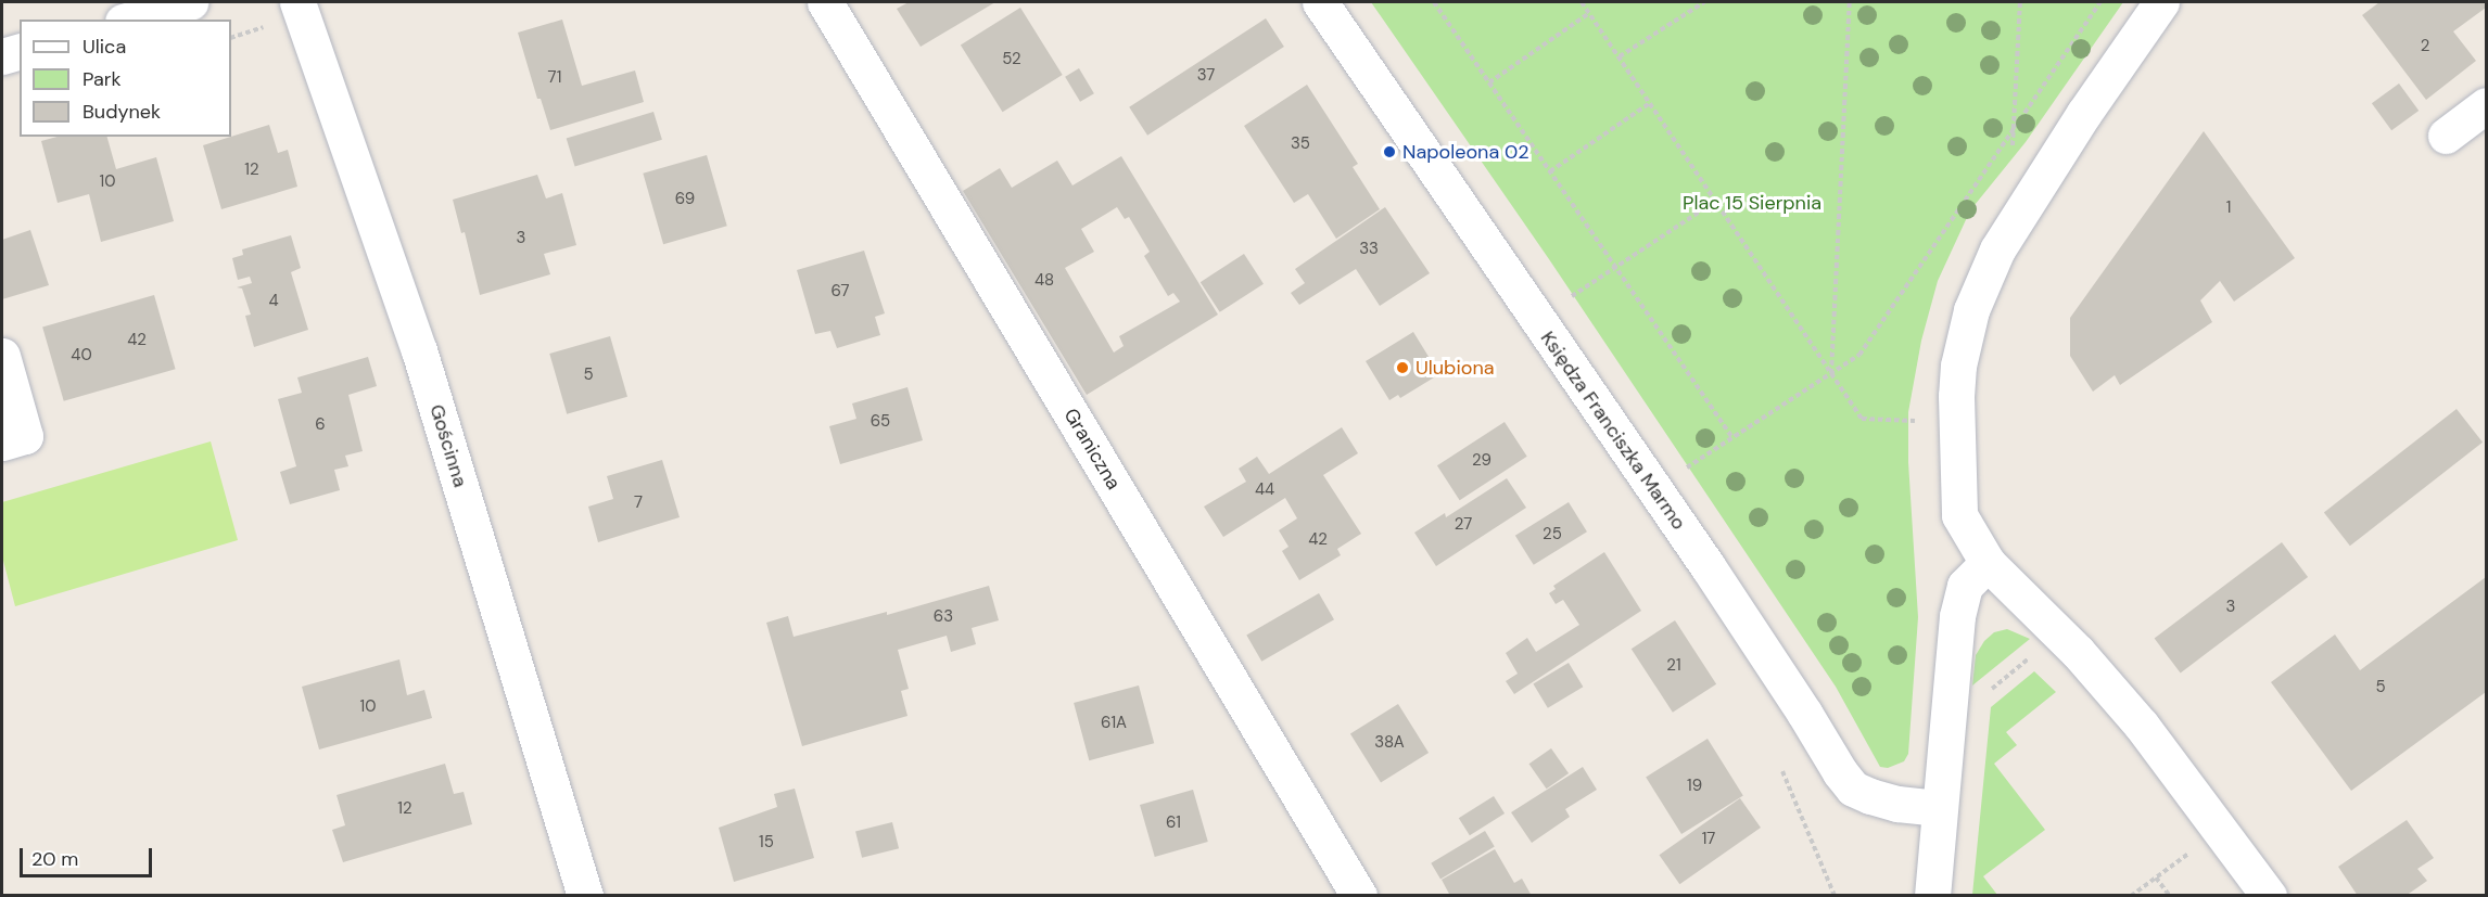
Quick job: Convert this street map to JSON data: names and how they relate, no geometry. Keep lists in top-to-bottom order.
{
  "streets": {
    "street": ["Księdza Franciszka Marmo", "Gościnna", "Graniczna"]
  },
  "parks": ["Plac 15 Sierpnia"],
  "places": ["Napoleona 02", "Ulubiona"],
  "house_numbers": [
    "2",
    "52",
    "37",
    "71",
    "35",
    "12",
    "10",
    "69",
    "1",
    "3",
    "33",
    "48",
    "67",
    "4",
    "42",
    "40",
    "5",
    "65",
    "6",
    "29",
    "44",
    "7",
    "27",
    "25",
    "42",
    "3",
    "63",
    "21",
    "5",
    "10",
    "61A",
    "38A",
    "19",
    "12",
    "61",
    "17",
    "15"
  ],
  "legend": ["Ulica", "Park", "Budynek"],
  "scale_bar": "20 m"
}
